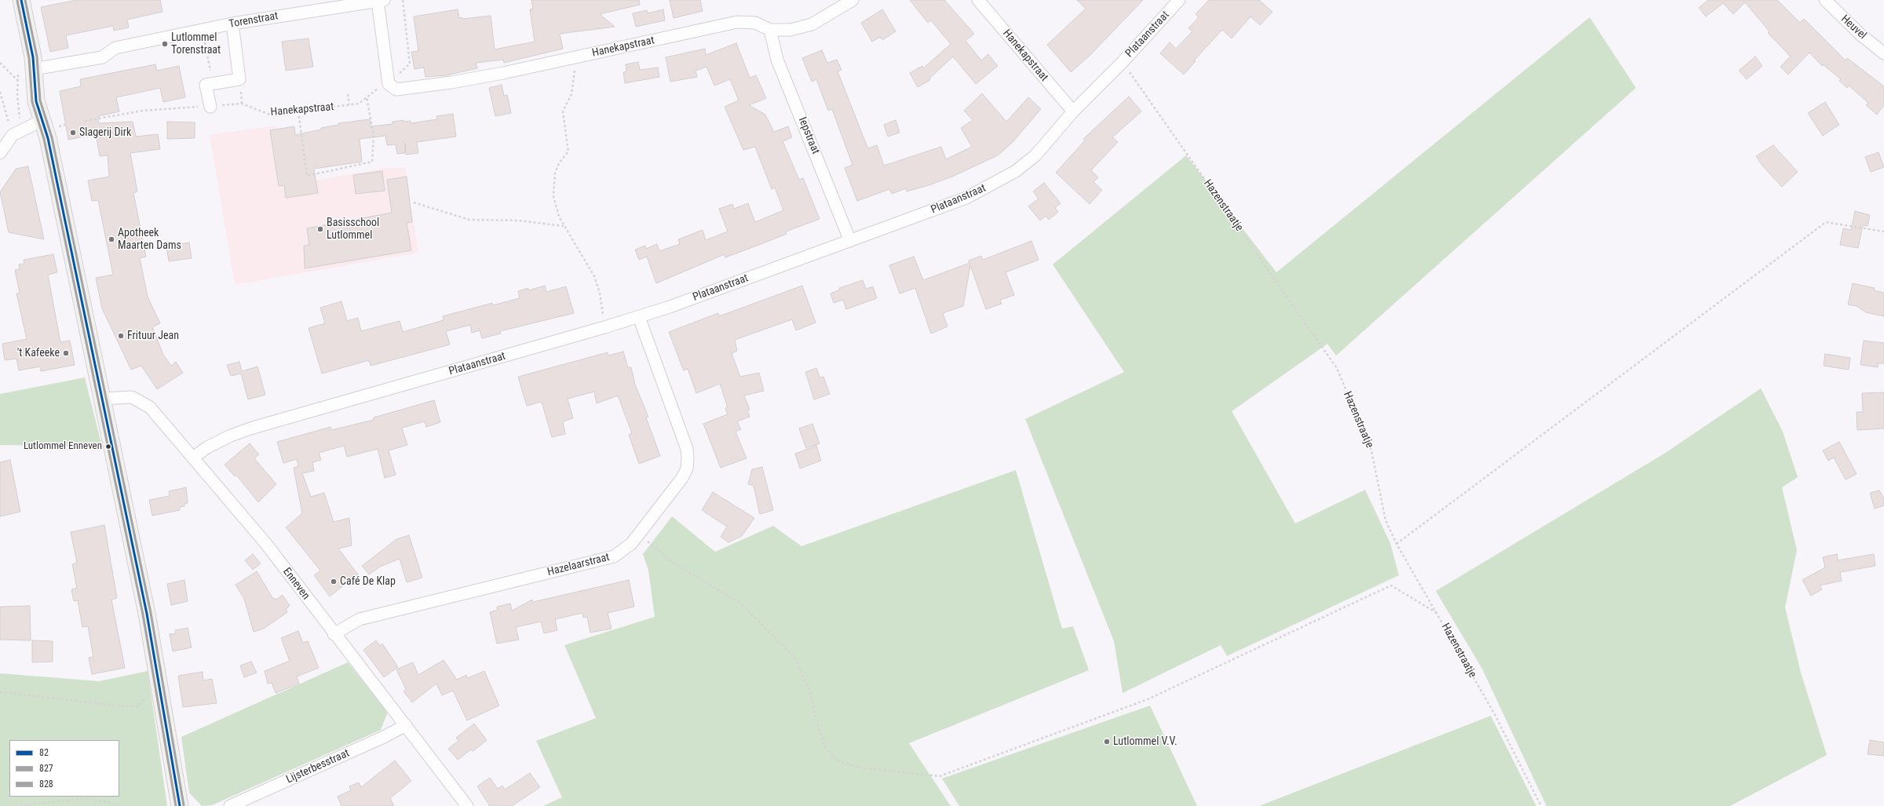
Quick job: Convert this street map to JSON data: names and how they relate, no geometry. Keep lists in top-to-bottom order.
{
  "streets": {
    "street": [
      "Torenstraat",
      "Heuvel",
      "Plataanstraat",
      "Hanekapstraat",
      "Iepstraat",
      "Hazelaarstraat",
      "Enneven",
      "Lijsterbesstraat"
    ],
    "path": ["Hazenstraatje"]
  },
  "crossings": [
    ["Plataanstraat", "Hanekapstraat"],
    ["Plataanstraat", "Iepstraat"],
    ["Plataanstraat", "Hazenstraatje"],
    ["Plataanstraat", "Hazelaarstraat"],
    ["Plataanstraat", "Enneven"],
    ["Hanekapstraat", "Iepstraat"],
    ["Hazelaarstraat", "Enneven"],
    ["Enneven", "Lijsterbesstraat"]
  ],
  "places": [
    "Lutlommel Torenstraat",
    "Slagerij Dirk",
    "Basisschool Lutlommel",
    "Apotheek Maarten Dams",
    "Frituur Jean",
    "'t Kafeeke",
    "Lutlommel Enneven",
    "Café De Klap",
    "Lutlommel V.V."
  ],
  "lines": ["transit line 82", "transit line 828", "transit line 827"],
  "legend": ["82", "827", "828"]
}
